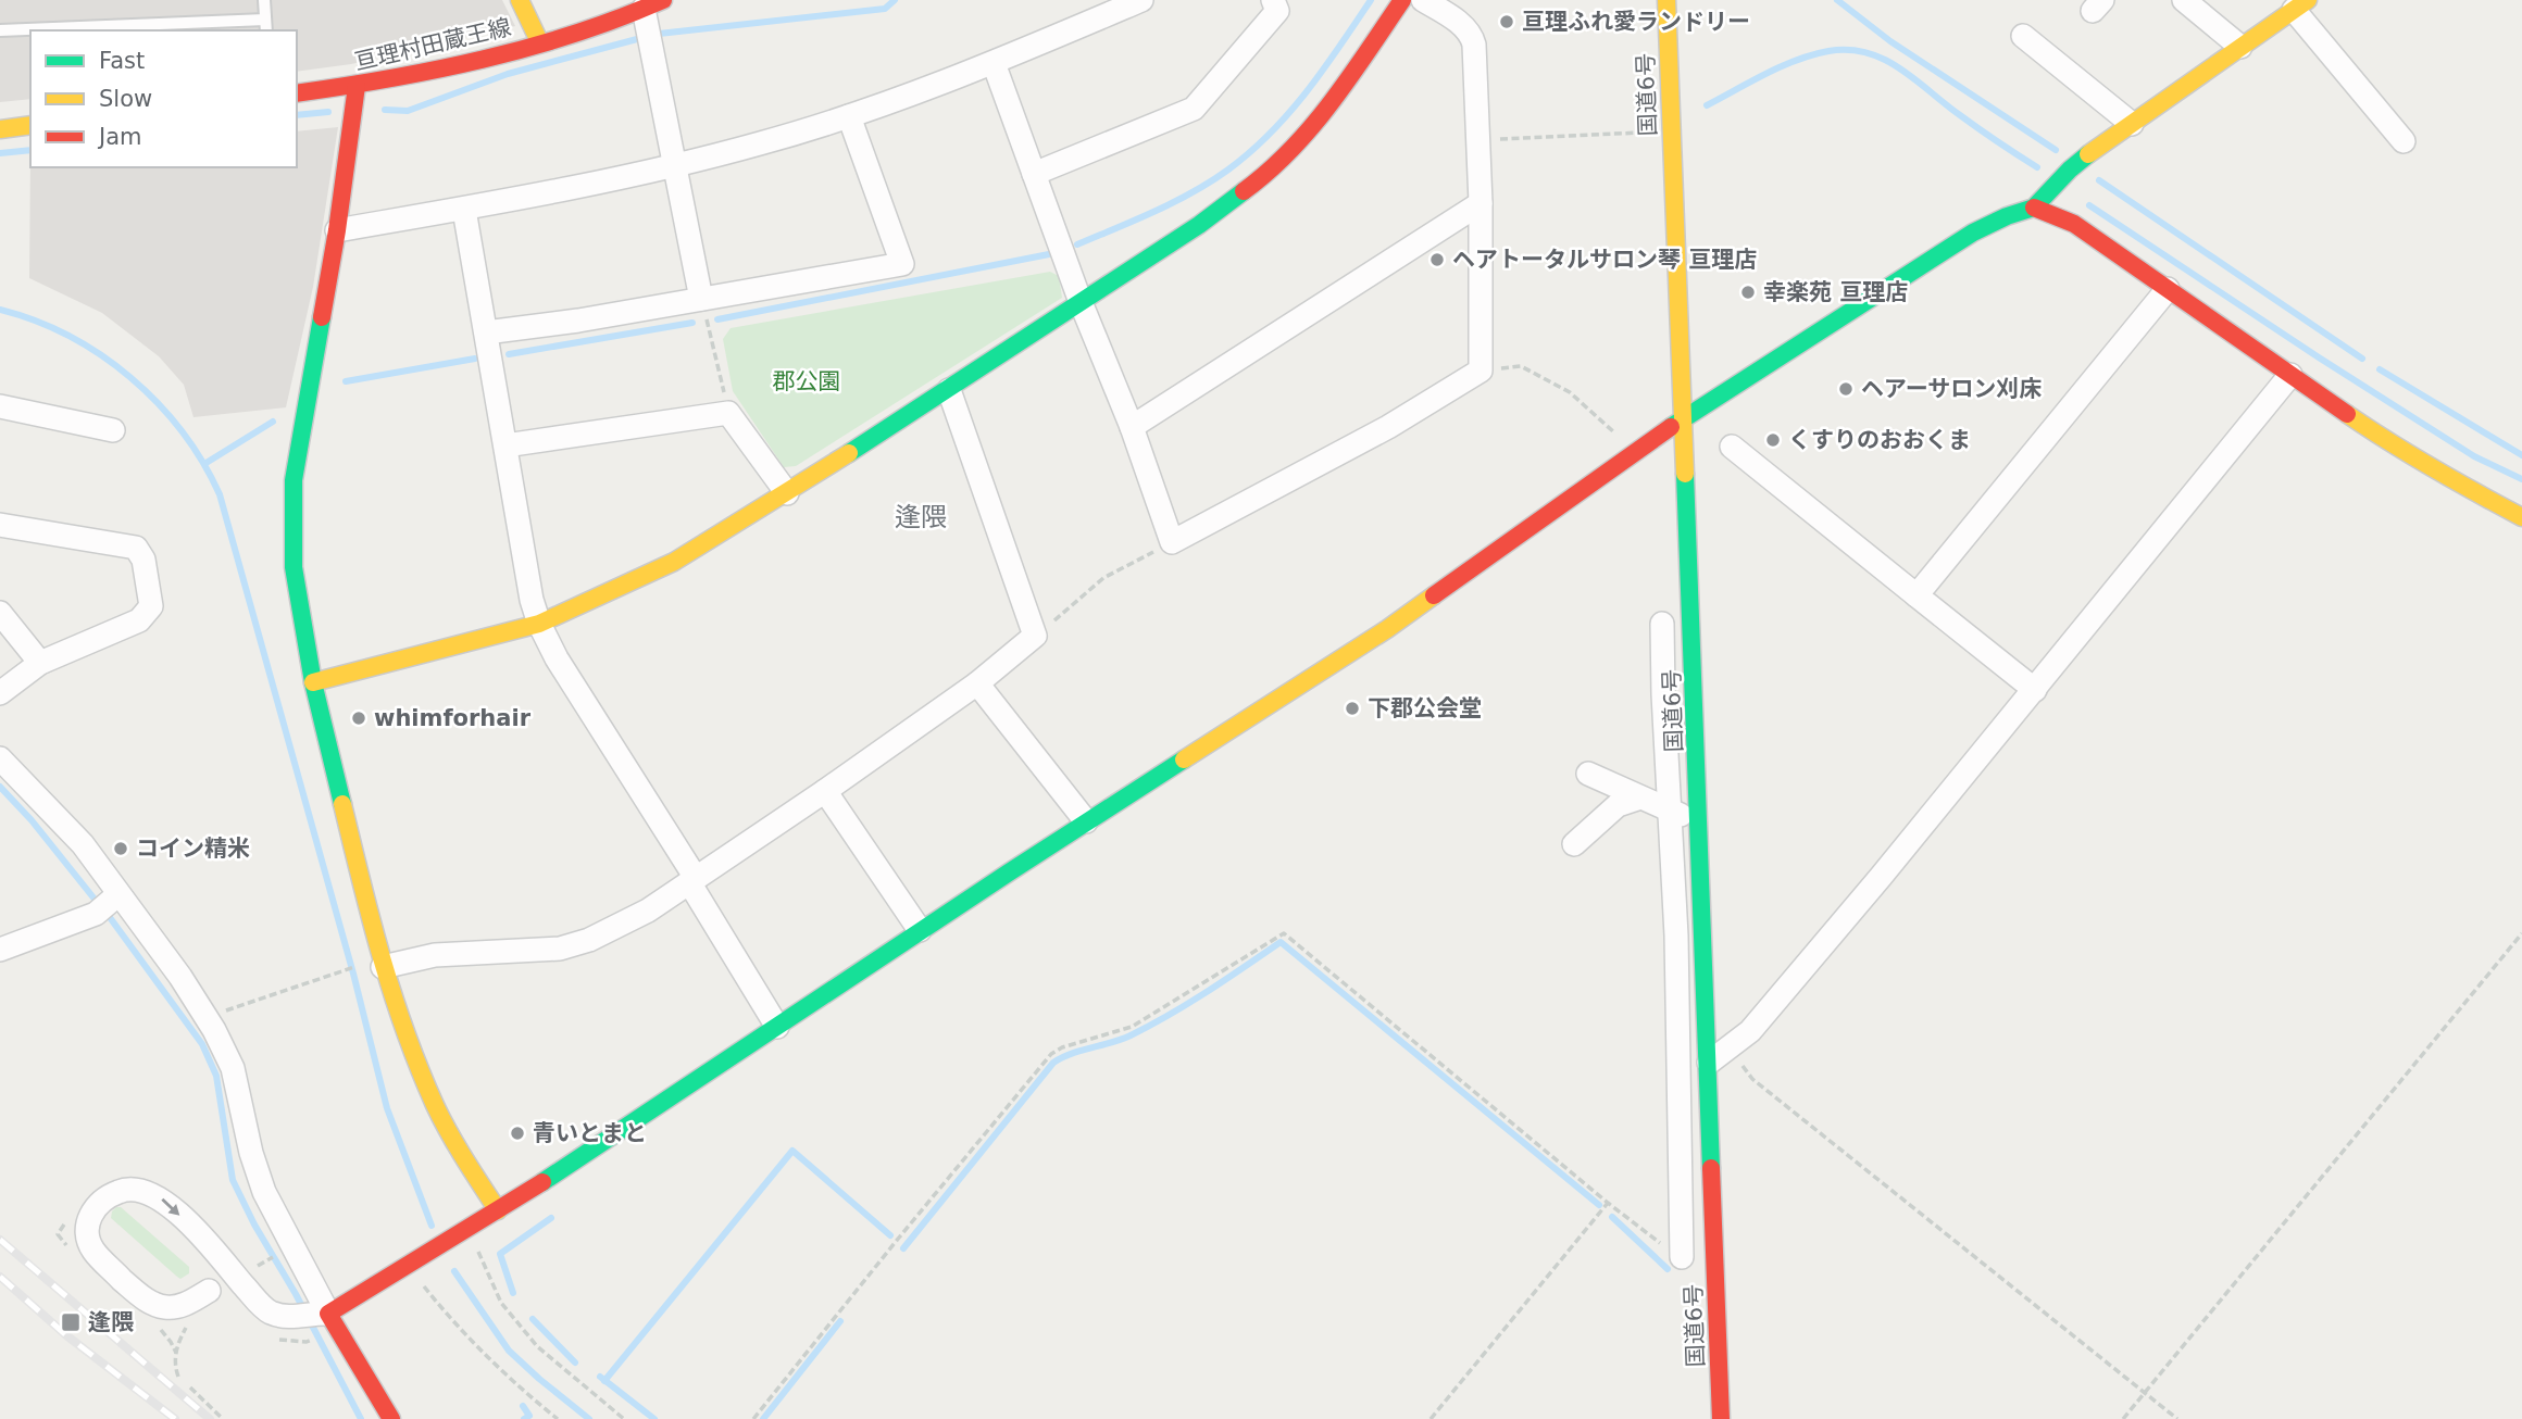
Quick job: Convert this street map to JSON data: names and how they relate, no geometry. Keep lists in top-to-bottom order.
{
  "streets": {
    "main road": ["亘理村田蔵王線", "国道6号"]
  },
  "districts": ["逢隈"],
  "parks": ["郡公園"],
  "places": {
    "other": [
      "亘理ふれ愛ランドリー",
      "ヘアトータルサロン琴 亘理店",
      "幸楽苑 亘理店",
      "ヘアーサロン刈床",
      "くすりのおおくま",
      "下郡公会堂",
      "whimforhair",
      "コイン精米",
      "青いとまと"
    ],
    "transit": ["逢隈"]
  },
  "legend": ["Fast", "Slow", "Jam"]
}
